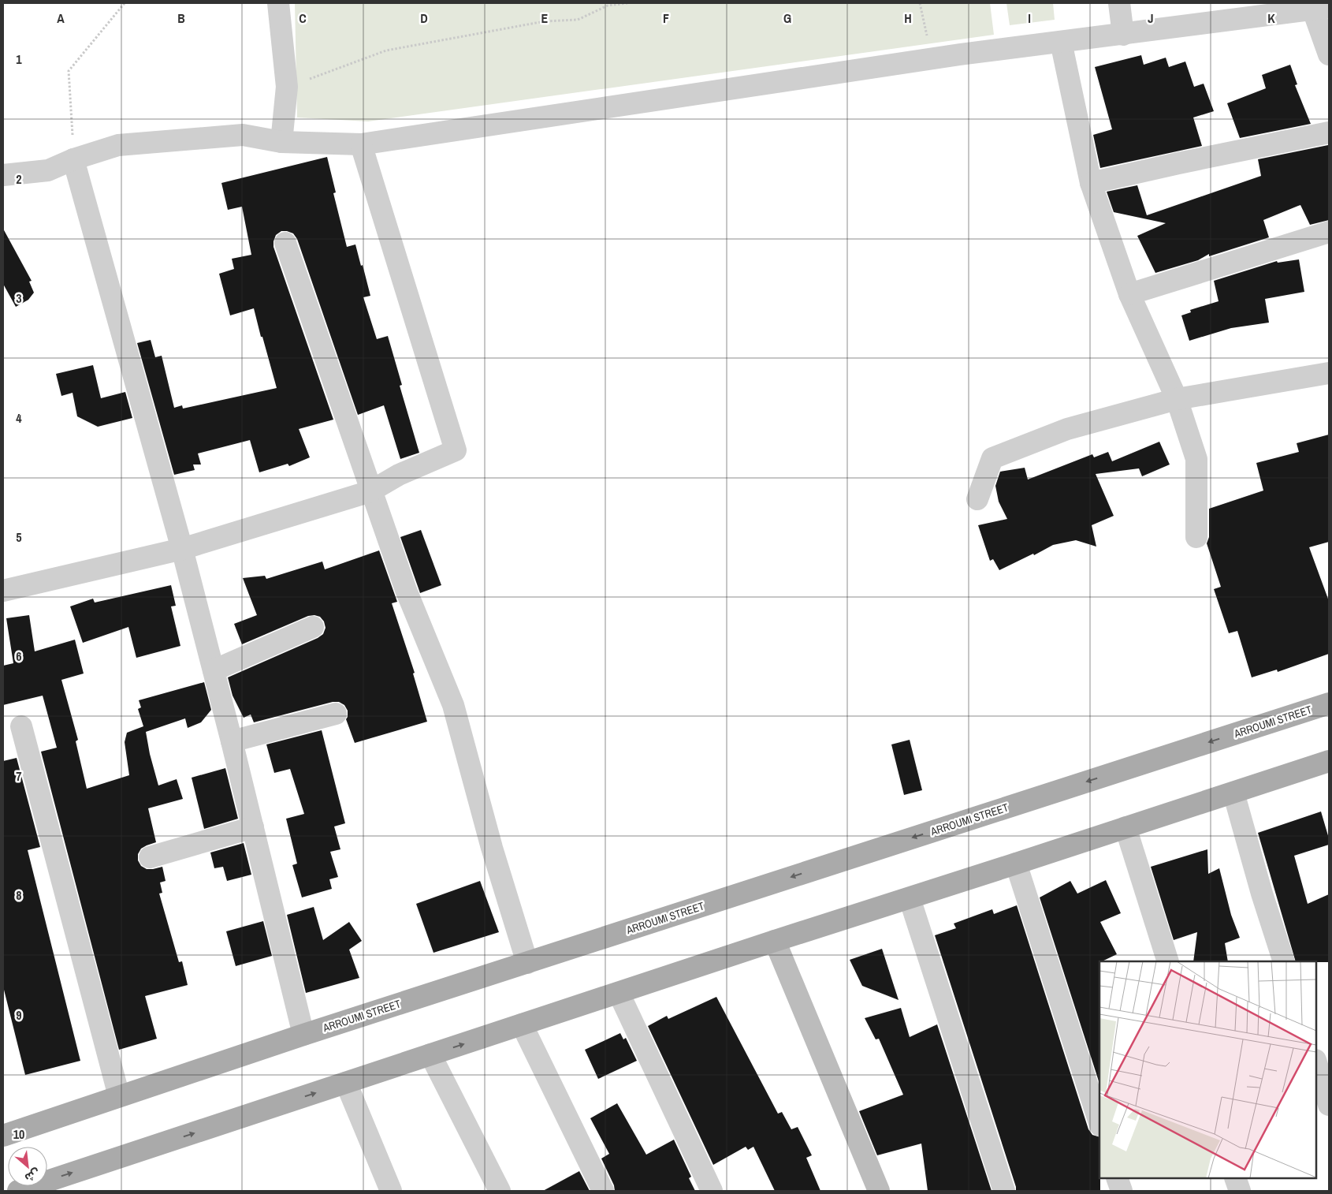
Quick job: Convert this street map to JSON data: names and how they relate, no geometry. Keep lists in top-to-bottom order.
{
  "streets": {
    "main road": ["ARROUMI STREET"]
  },
  "north": "bottom right",
  "grid": {
    "columns": [
      "A",
      "B",
      "C",
      "D",
      "E",
      "F",
      "G",
      "H",
      "I",
      "J",
      "K"
    ],
    "rows": [
      "1",
      "2",
      "3",
      "4",
      "5",
      "6",
      "7",
      "8",
      "9",
      "10"
    ]
  }
}
